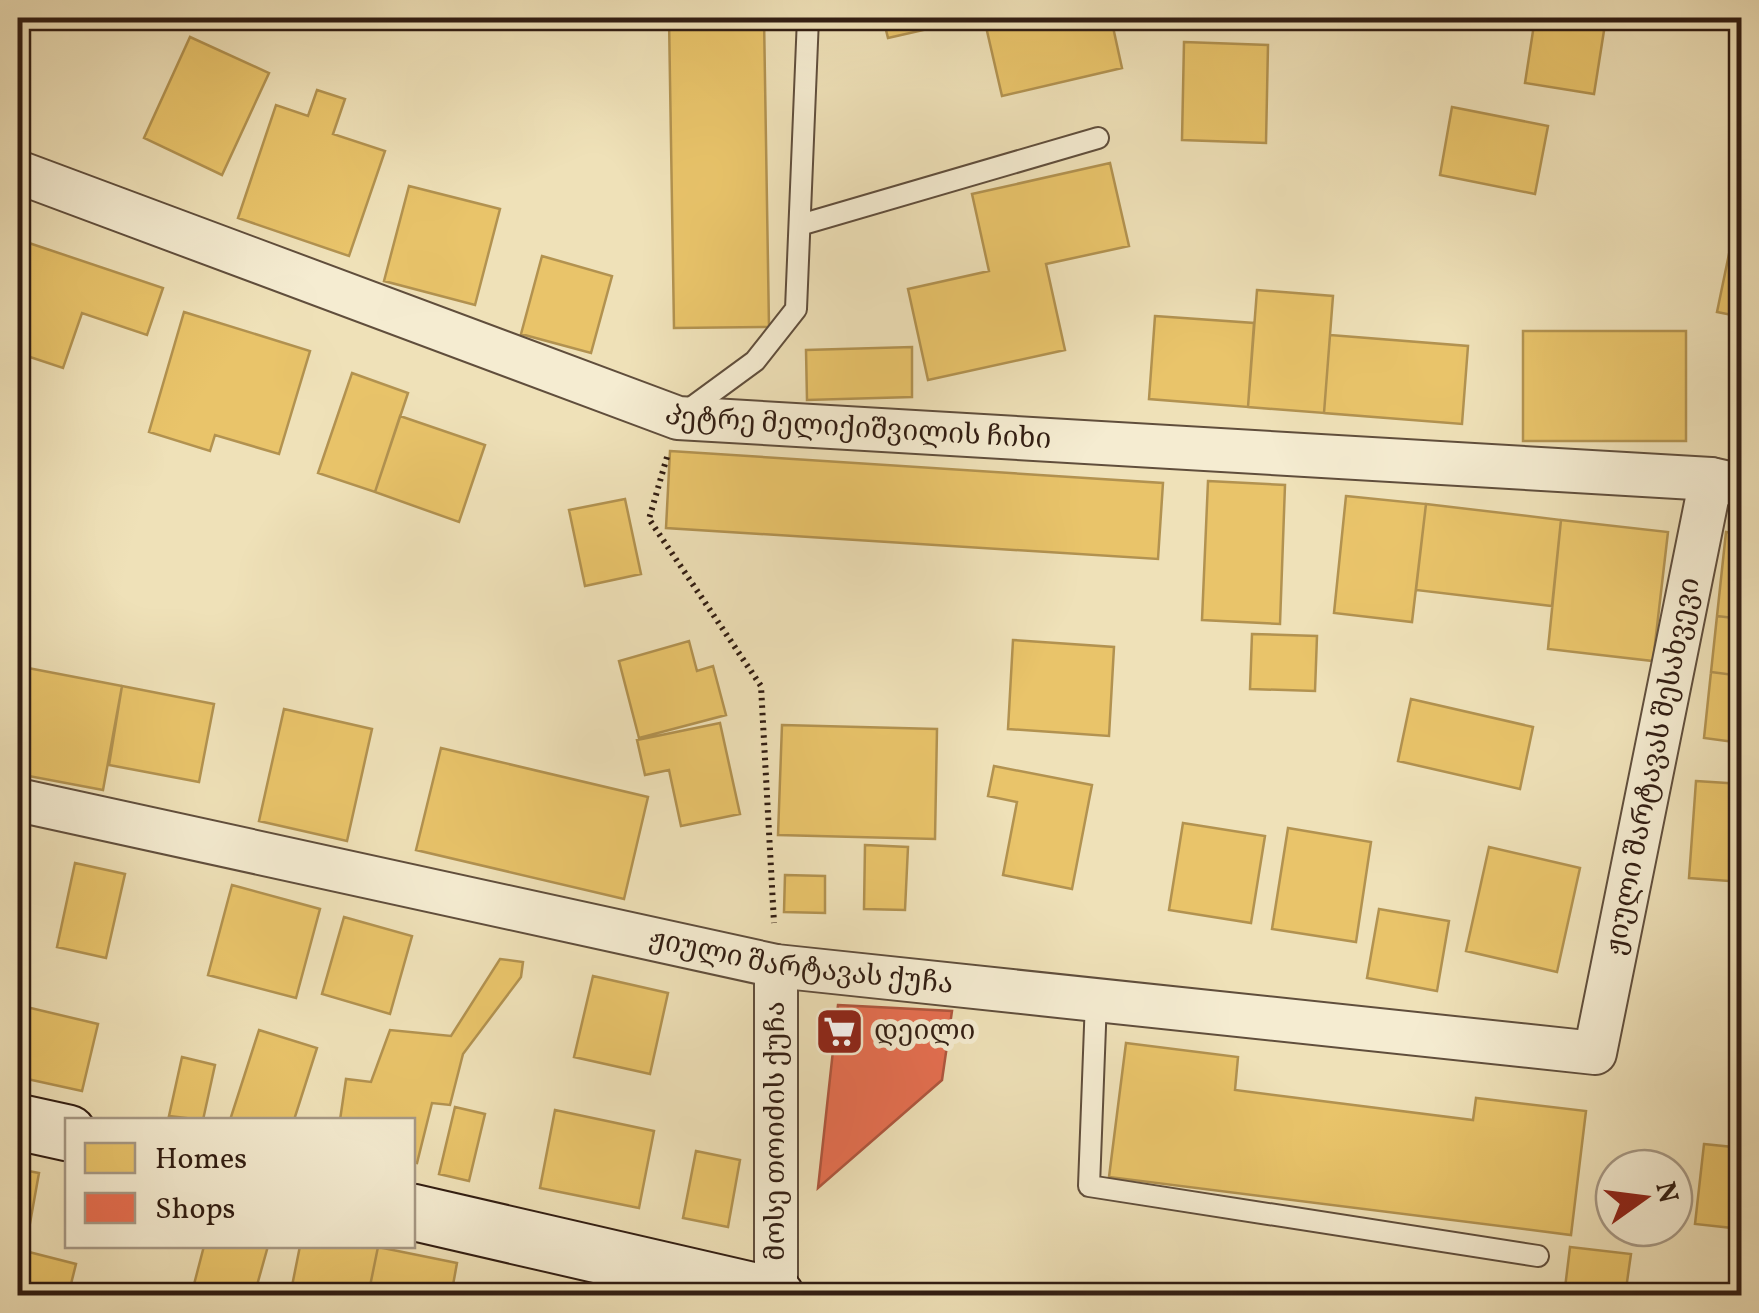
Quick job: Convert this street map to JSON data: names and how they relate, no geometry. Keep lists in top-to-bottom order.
{
  "streets": {
    "street": [
      "პეტრე მელიქიშვილის ჩიხი",
      "ჟიული შარტავას შესახვევი",
      "ჟიული შარტავას ქუჩა",
      "მოსე თოიძის ქუჩა"
    ]
  },
  "crossings": [
    ["პეტრე მელიქიშვილის ჩიხი", "ჟიული შარტავას შესახვევი"],
    ["ჟიული შარტავას შესახვევი", "ჟიული შარტავას ქუჩა"],
    ["ჟიული შარტავას ქუჩა", "მოსე თოიძის ქუჩა"]
  ],
  "places": {
    "supermarket": ["დეილი"]
  },
  "legend": ["Homes", "Shops"],
  "north": "right"
}
